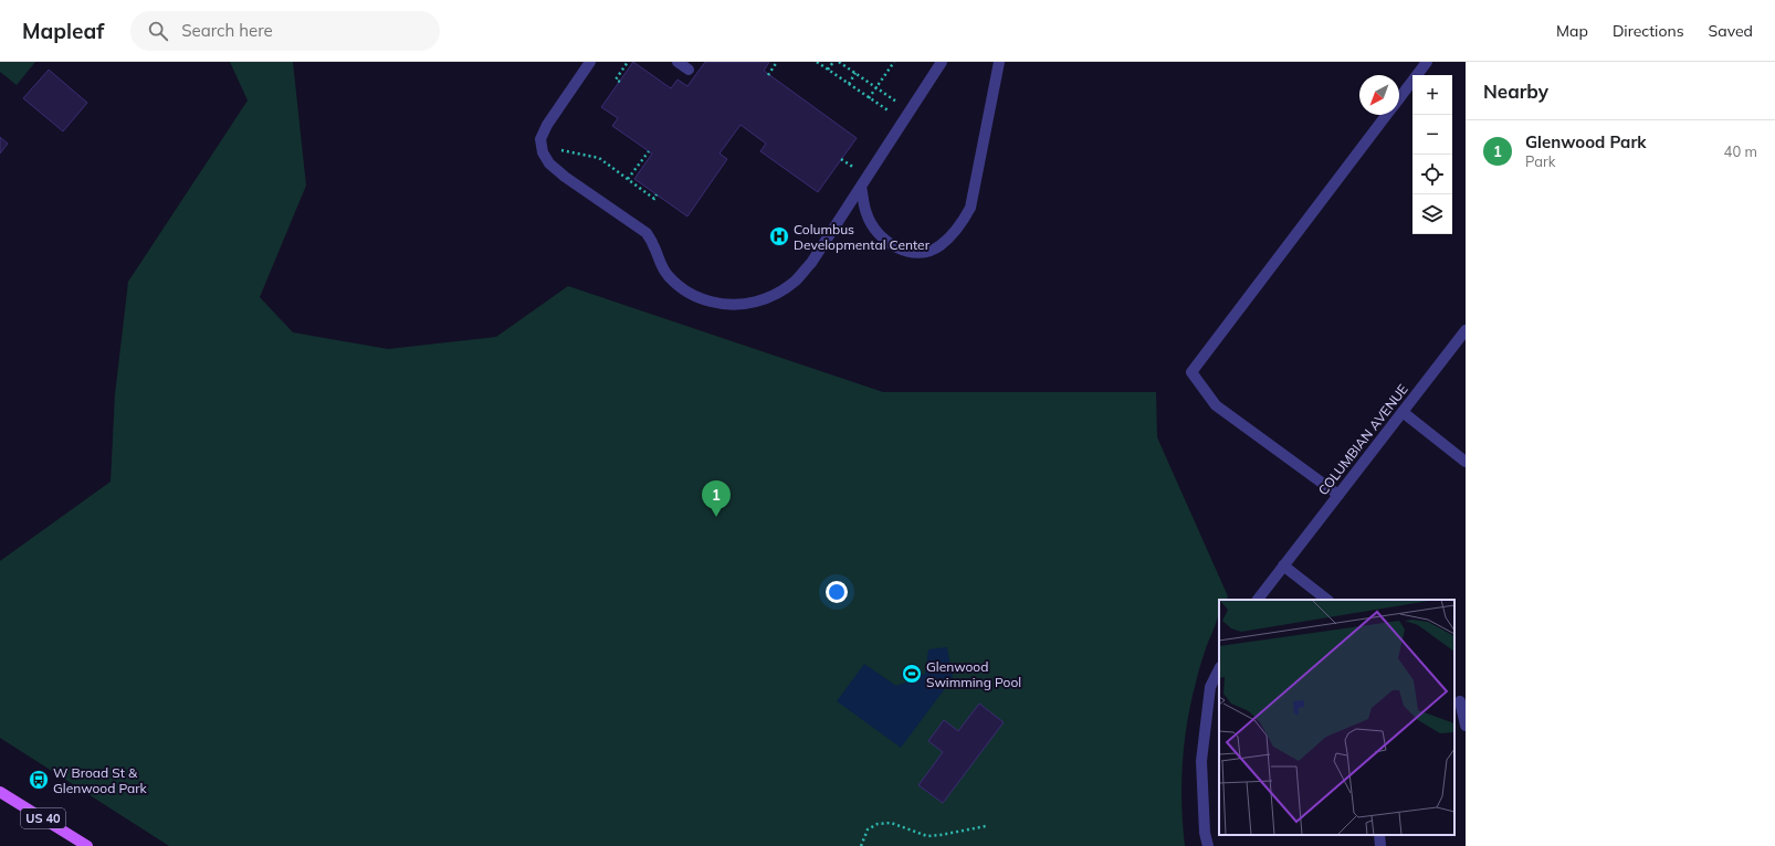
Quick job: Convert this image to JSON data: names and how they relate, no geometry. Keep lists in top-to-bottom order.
{
  "streets": {
    "main road": ["US 40"],
    "street": ["COLUMBIAN AVENUE"]
  },
  "places": {
    "hospital": ["Columbus Developmental Center"],
    "sports": ["Glenwood Swimming Pool"],
    "bus stop": ["W Broad St & Glenwood Park"]
  },
  "north": "bottom left",
  "page": {
    "header": "Mapleaf",
    "search": "Search here",
    "nav": ["Map", "Directions", "Saved"],
    "heading": "Nearby",
    "map_buttons": ["+", "−"],
    "list": [
      {
        "mark": "1",
        "name": "Glenwood Park",
        "note": "Park",
        "value": "40 m"
      }
    ],
    "pins": "1"
  }
}
